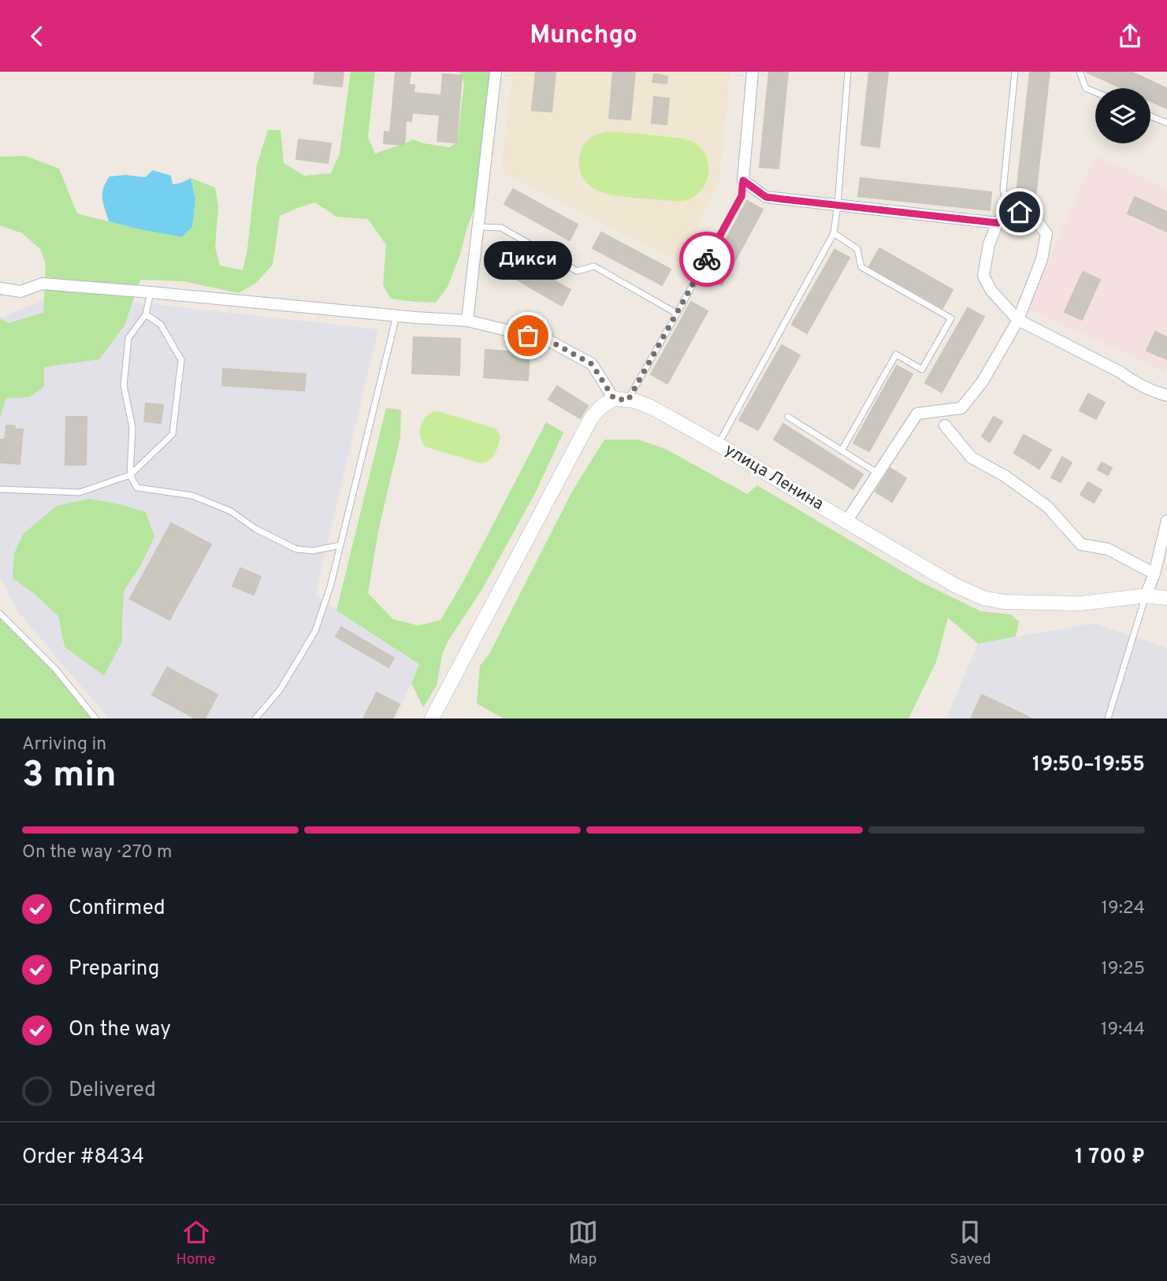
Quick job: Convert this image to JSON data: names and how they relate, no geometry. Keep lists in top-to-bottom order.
{
  "streets": {
    "street": ["улица Ленина"]
  },
  "places": ["Дикси"],
  "page": {
    "header": "Munchgo",
    "bubble": "Дикси",
    "heading": ["3 min", "Arriving in", "19:50–19:55"],
    "panel": ["Order #8434", "1 700 ₽"],
    "bar": "On the way · 270 m",
    "list": [
      ["Confirmed", "19:24"],
      ["Preparing", "19:25"],
      ["On the way", "19:44"],
      "Delivered"
    ],
    "tabs": ["Home", "Map", "Saved"]
  }
}
